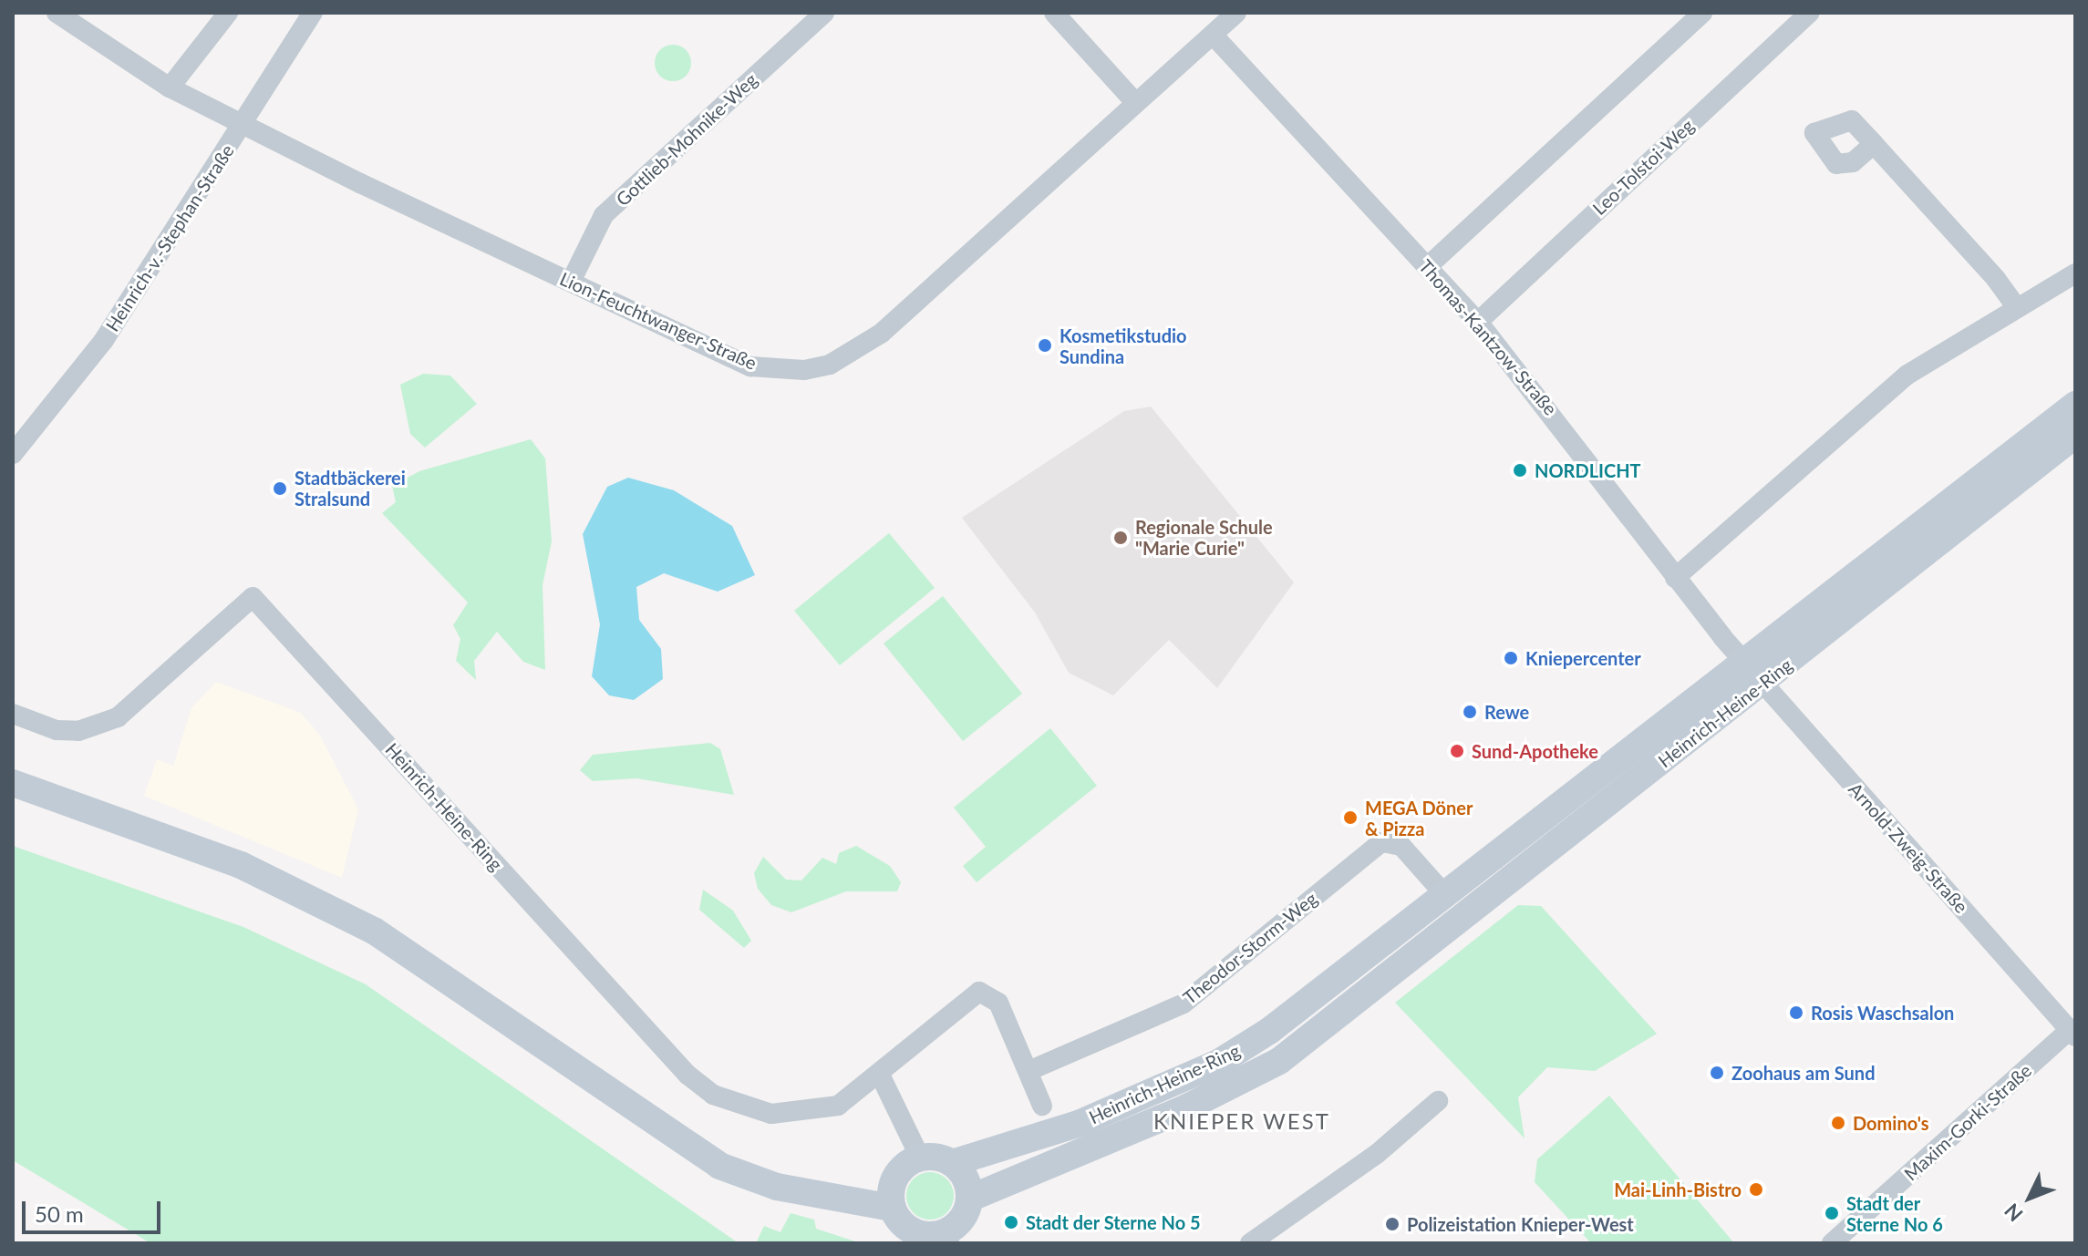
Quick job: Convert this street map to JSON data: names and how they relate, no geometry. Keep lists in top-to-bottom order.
{
  "streets": {
    "main road": ["Heinrich-Heine-Ring"],
    "street": [
      "Gottlieb-Mohnike-Weg",
      "Leo-Tolstoi-Weg",
      "Heinrich-v.-Stephan-Straße",
      "Lion-Feuchtwanger-Straße",
      "Thomas-Kantzow-Straße",
      "Arnold-Zweig-Straße",
      "Theodor-Storm-Weg",
      "Maxim-Gorki-Straße"
    ]
  },
  "crossings": [
    ["Gottlieb-Mohnike-Weg", "Lion-Feuchtwanger-Straße"],
    ["Leo-Tolstoi-Weg", "Thomas-Kantzow-Straße"],
    ["Heinrich-v.-Stephan-Straße", "Lion-Feuchtwanger-Straße"],
    ["Lion-Feuchtwanger-Straße", "Thomas-Kantzow-Straße"],
    ["Thomas-Kantzow-Straße", "Heinrich-Heine-Ring"],
    ["Thomas-Kantzow-Straße", "Arnold-Zweig-Straße"],
    ["Heinrich-Heine-Ring", "Arnold-Zweig-Straße"],
    ["Heinrich-Heine-Ring", "Theodor-Storm-Weg"],
    ["Arnold-Zweig-Straße", "Maxim-Gorki-Straße"]
  ],
  "districts": ["KNIEPER WEST"],
  "places": [
    "Kosmetikstudio Sundina",
    "NORDLICHT",
    "Stadtbäckerei Stralsund",
    "Regionale Schule \"Marie Curie\"",
    "Kniepercenter",
    "Rewe",
    "Sund-Apotheke",
    "MEGA Döner & Pizza",
    "Rosis Waschsalon",
    "Zoohaus am Sund",
    "Domino's",
    "Mai-Linh-Bistro",
    "Stadt der Sterne No 6",
    "Stadt der Sterne No 5",
    "Polizeistation Knieper-West"
  ],
  "scale_bar": "50 m",
  "north": "bottom left"
}
